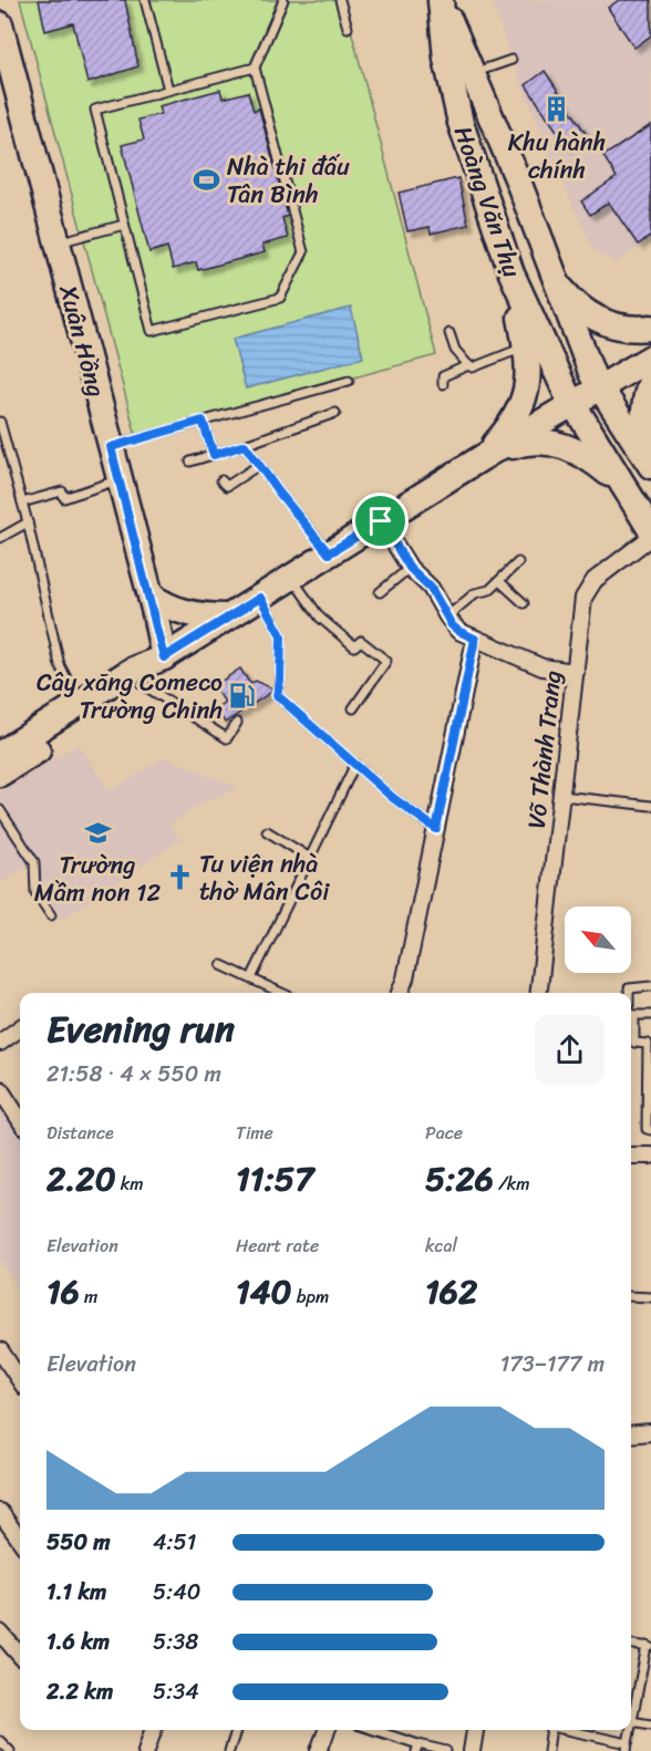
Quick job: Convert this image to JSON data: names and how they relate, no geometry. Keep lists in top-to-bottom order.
{
  "streets": {
    "main road": ["Hoàng Văn Thụ", "Xuân Hồng"],
    "street": ["Võ Thành Trang"]
  },
  "places": {
    "building": ["Khu hành chính"],
    "sports": ["Nhà thi đấu Tân Bình"],
    "fuel station": ["Cây xăng Comeco Trường Chinh"],
    "school or university": ["Trường Mầm non 12"],
    "church": ["Tu viện nhà thờ Mân Côi"]
  },
  "north": "top left",
  "page": {
    "heading": ["Evening run", "21:58 · 4 × 550 m"],
    "stats": [
      ["Distance", "2.20 km"],
      ["Time", "11:57"],
      ["Pace", "5:26 /km"],
      ["Elevation", "16 m"],
      ["Heart rate", "140 bpm"],
      ["kcal", "162"]
    ],
    "chart": ["Elevation", "173–177 m"],
    "list": [
      {
        "name": "550 m",
        "note": "4:51"
      },
      {
        "name": "1.1 km",
        "note": "5:40"
      },
      {
        "name": "1.6 km",
        "note": "5:38"
      },
      {
        "name": "2.2 km",
        "note": "5:34"
      }
    ]
  }
}
